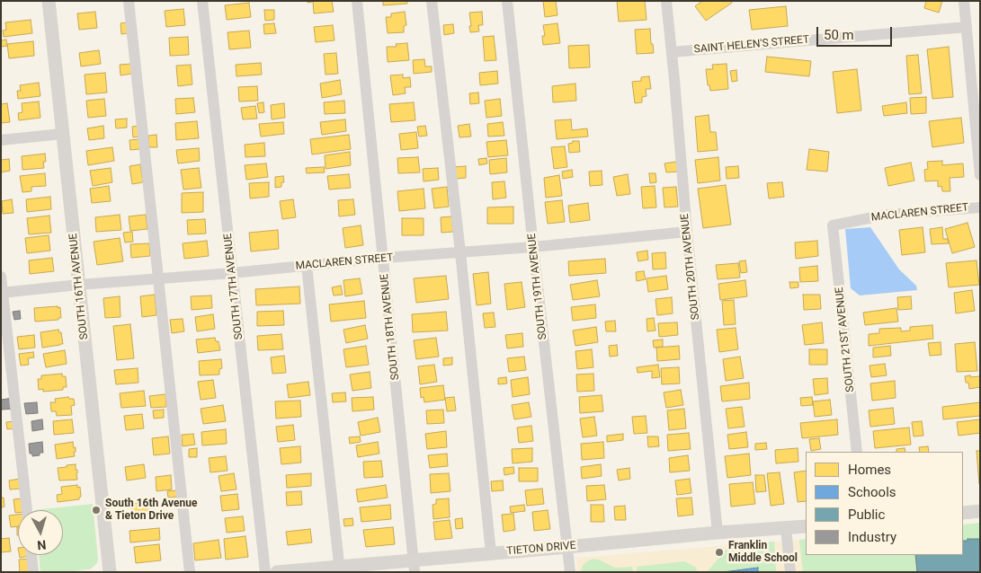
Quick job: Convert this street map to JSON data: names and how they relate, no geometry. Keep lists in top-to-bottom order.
{
  "streets": {
    "main road": ["SOUTH 16TH AVENUE", "TIETON DRIVE"],
    "street": [
      "SAINT HELEN'S STREET",
      "MACLAREN STREET",
      "SOUTH 20TH AVENUE",
      "SOUTH 17TH AVENUE",
      "SOUTH 19TH AVENUE",
      "SOUTH 18TH AVENUE",
      "SOUTH 21ST AVENUE"
    ]
  },
  "crossings": [
    ["SAINT HELEN'S STREET", "SOUTH 20TH AVENUE"],
    ["MACLAREN STREET", "SOUTH 20TH AVENUE"],
    ["MACLAREN STREET", "SOUTH 16TH AVENUE"],
    ["MACLAREN STREET", "SOUTH 17TH AVENUE"],
    ["MACLAREN STREET", "SOUTH 19TH AVENUE"],
    ["MACLAREN STREET", "SOUTH 18TH AVENUE"],
    ["MACLAREN STREET", "SOUTH 21ST AVENUE"],
    ["SOUTH 20TH AVENUE", "TIETON DRIVE"],
    ["SOUTH 19TH AVENUE", "TIETON DRIVE"],
    ["SOUTH 18TH AVENUE", "TIETON DRIVE"]
  ],
  "places": ["South 16th Avenue & Tieton Drive", "Franklin Middle School"],
  "legend": [
    "Homes",
    "Schools",
    "Public",
    "Industry"
  ],
  "scale_bar": "50 m",
  "north": "bottom"
}
